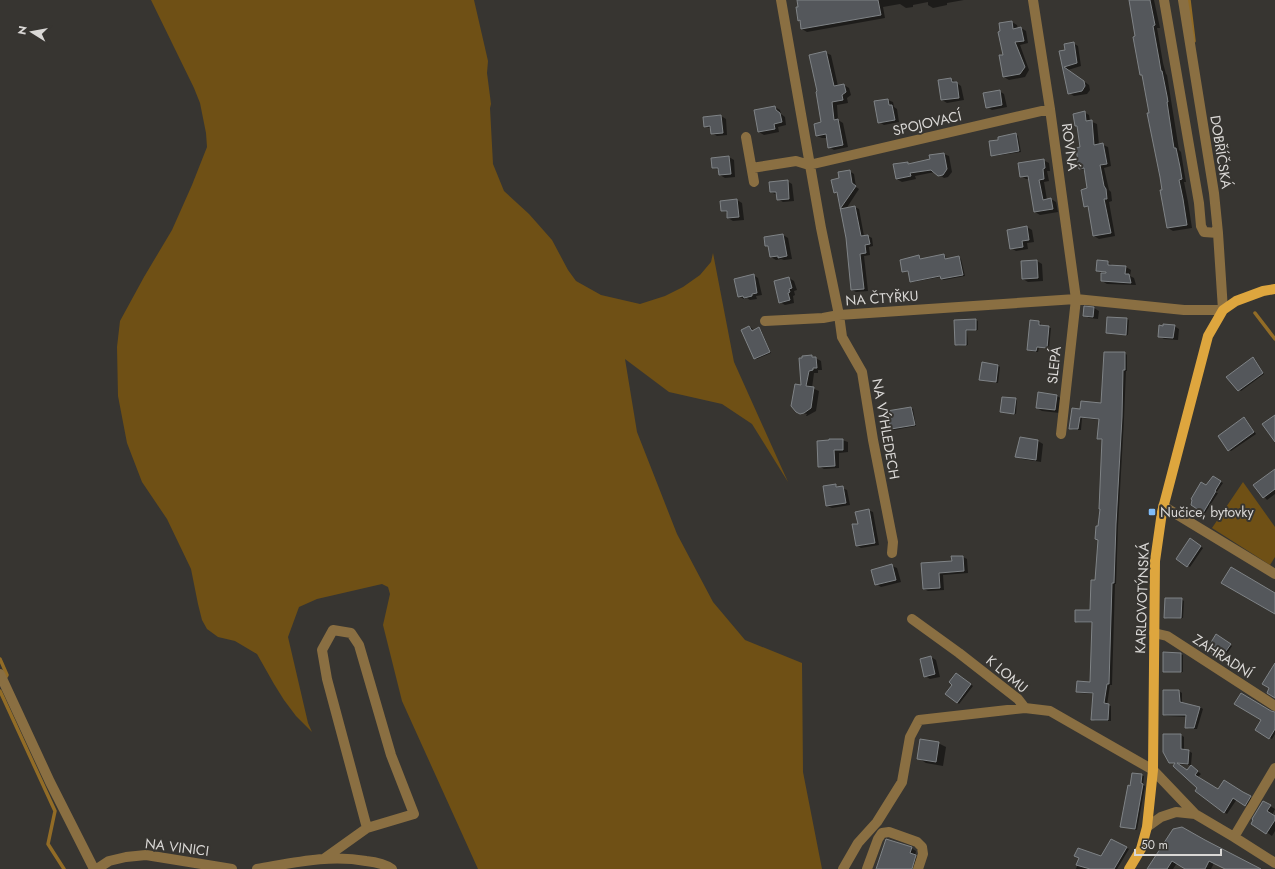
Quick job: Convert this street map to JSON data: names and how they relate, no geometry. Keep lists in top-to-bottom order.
{
  "streets": {
    "main road": ["KARLOVOTÝNSKÁ"],
    "street": [
      "SPOJOVACÍ",
      "ROVNÁ",
      "DOBŘÍČSKÁ",
      "NA ČTYŘKU",
      "SLEPÁ",
      "NA VÝHLEDECH",
      "ZAHRADNÍ",
      "K LOMU",
      "NA VINICI"
    ]
  },
  "crossings": [
    ["SPOJOVACÍ", "ROVNÁ"],
    ["SPOJOVACÍ", "NA ČTYŘKU"],
    ["ROVNÁ", "NA ČTYŘKU"],
    ["ROVNÁ", "SLEPÁ"],
    ["DOBŘÍČSKÁ", "NA ČTYŘKU"],
    ["DOBŘÍČSKÁ", "KARLOVOTÝNSKÁ"],
    ["NA ČTYŘKU", "SLEPÁ"],
    ["NA ČTYŘKU", "NA VÝHLEDECH"],
    ["NA ČTYŘKU", "KARLOVOTÝNSKÁ"],
    ["KARLOVOTÝNSKÁ", "ZAHRADNÍ"],
    ["KARLOVOTÝNSKÁ", "K LOMU"]
  ],
  "places": {
    "transit": ["Nučice, bytovky"]
  },
  "scale_bar": "50 m",
  "north": "left"
}
